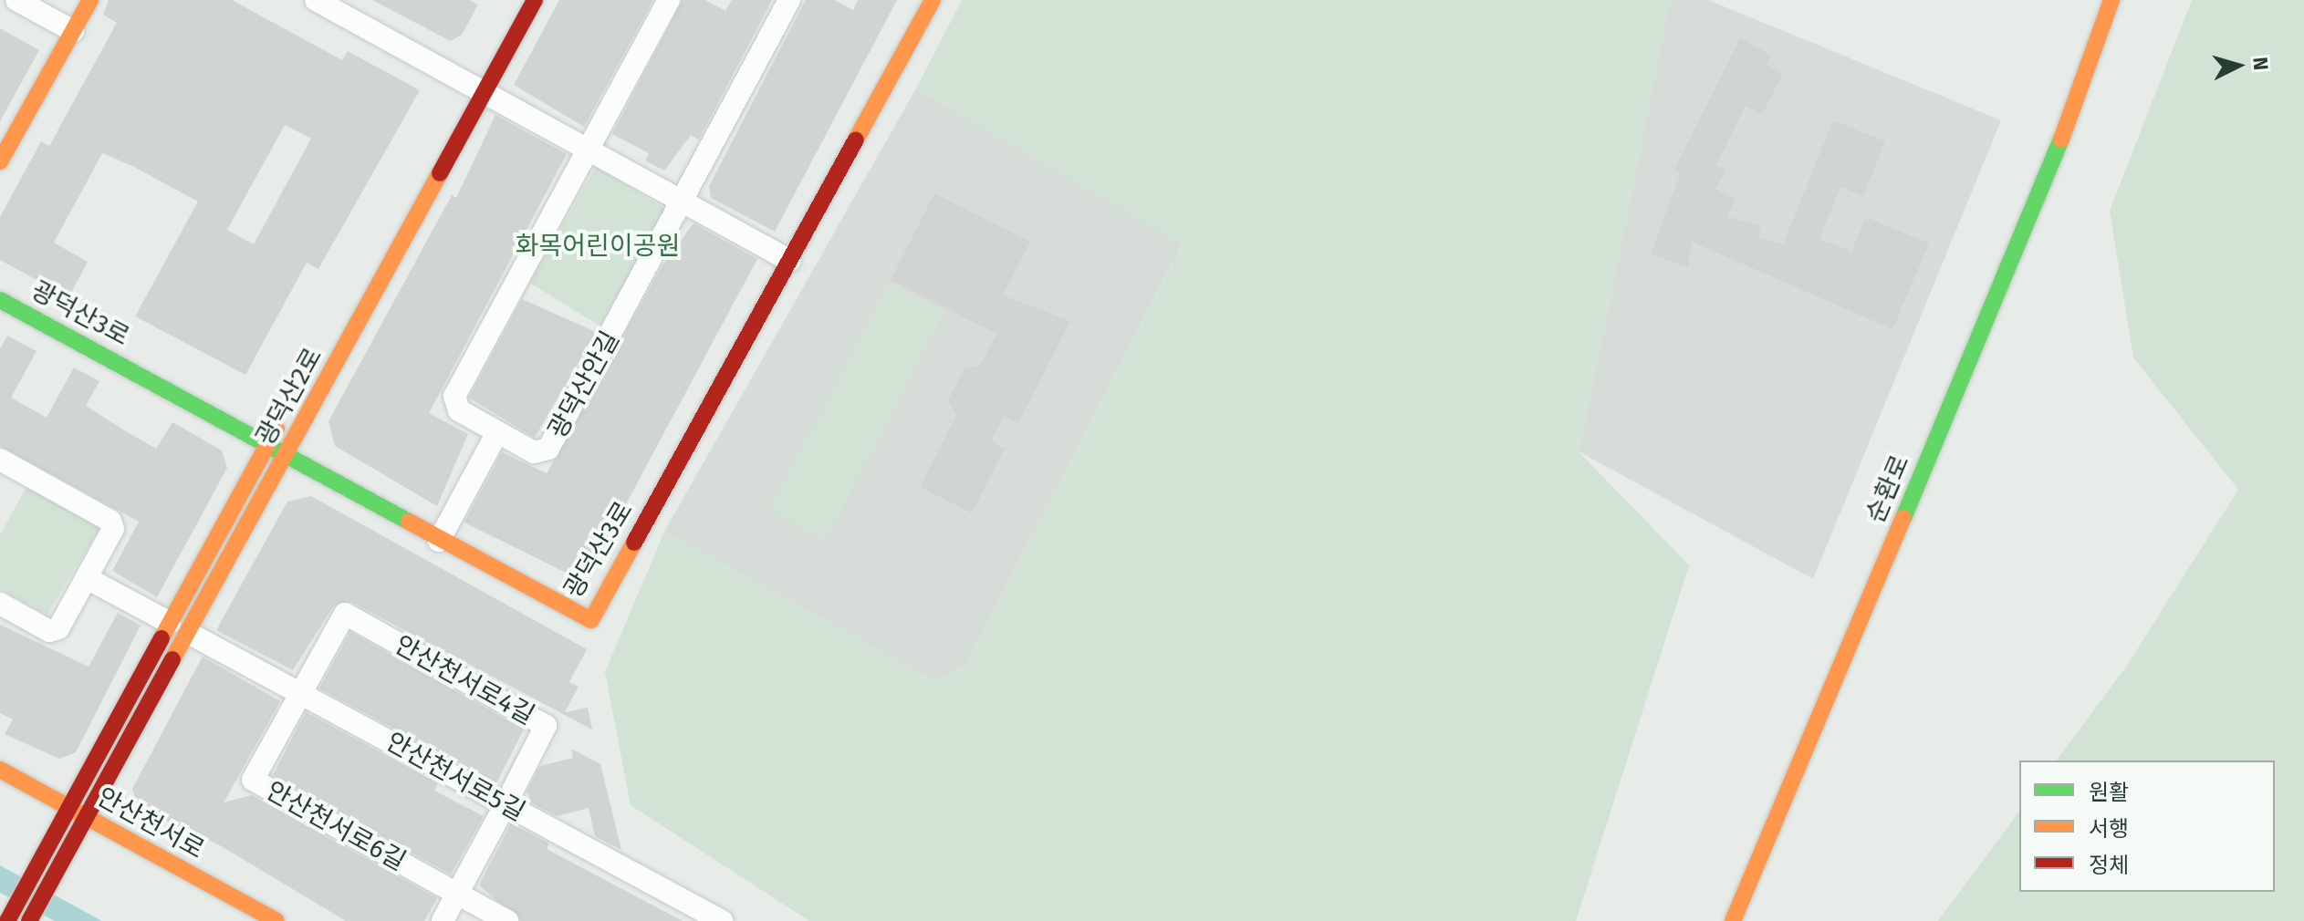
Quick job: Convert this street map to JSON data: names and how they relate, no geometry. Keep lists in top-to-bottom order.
{
  "streets": {
    "street": [
      "광덕산3로",
      "광덕산안길",
      "광덕산2로",
      "순환로",
      "안산천서로4길",
      "안산천서로5길",
      "안산천서로",
      "안산천서로6길"
    ]
  },
  "crossings": [
    ["광덕산3로", "광덕산2로"],
    ["광덕산2로", "안산천서로5길"],
    ["광덕산2로", "안산천서로"],
    ["안산천서로4길", "안산천서로5길"],
    ["안산천서로4길", "안산천서로6길"],
    ["안산천서로5길", "안산천서로6길"]
  ],
  "parks": ["화목어린이공원"],
  "legend": ["원활", "서행", "정체"],
  "north": "right"
}
